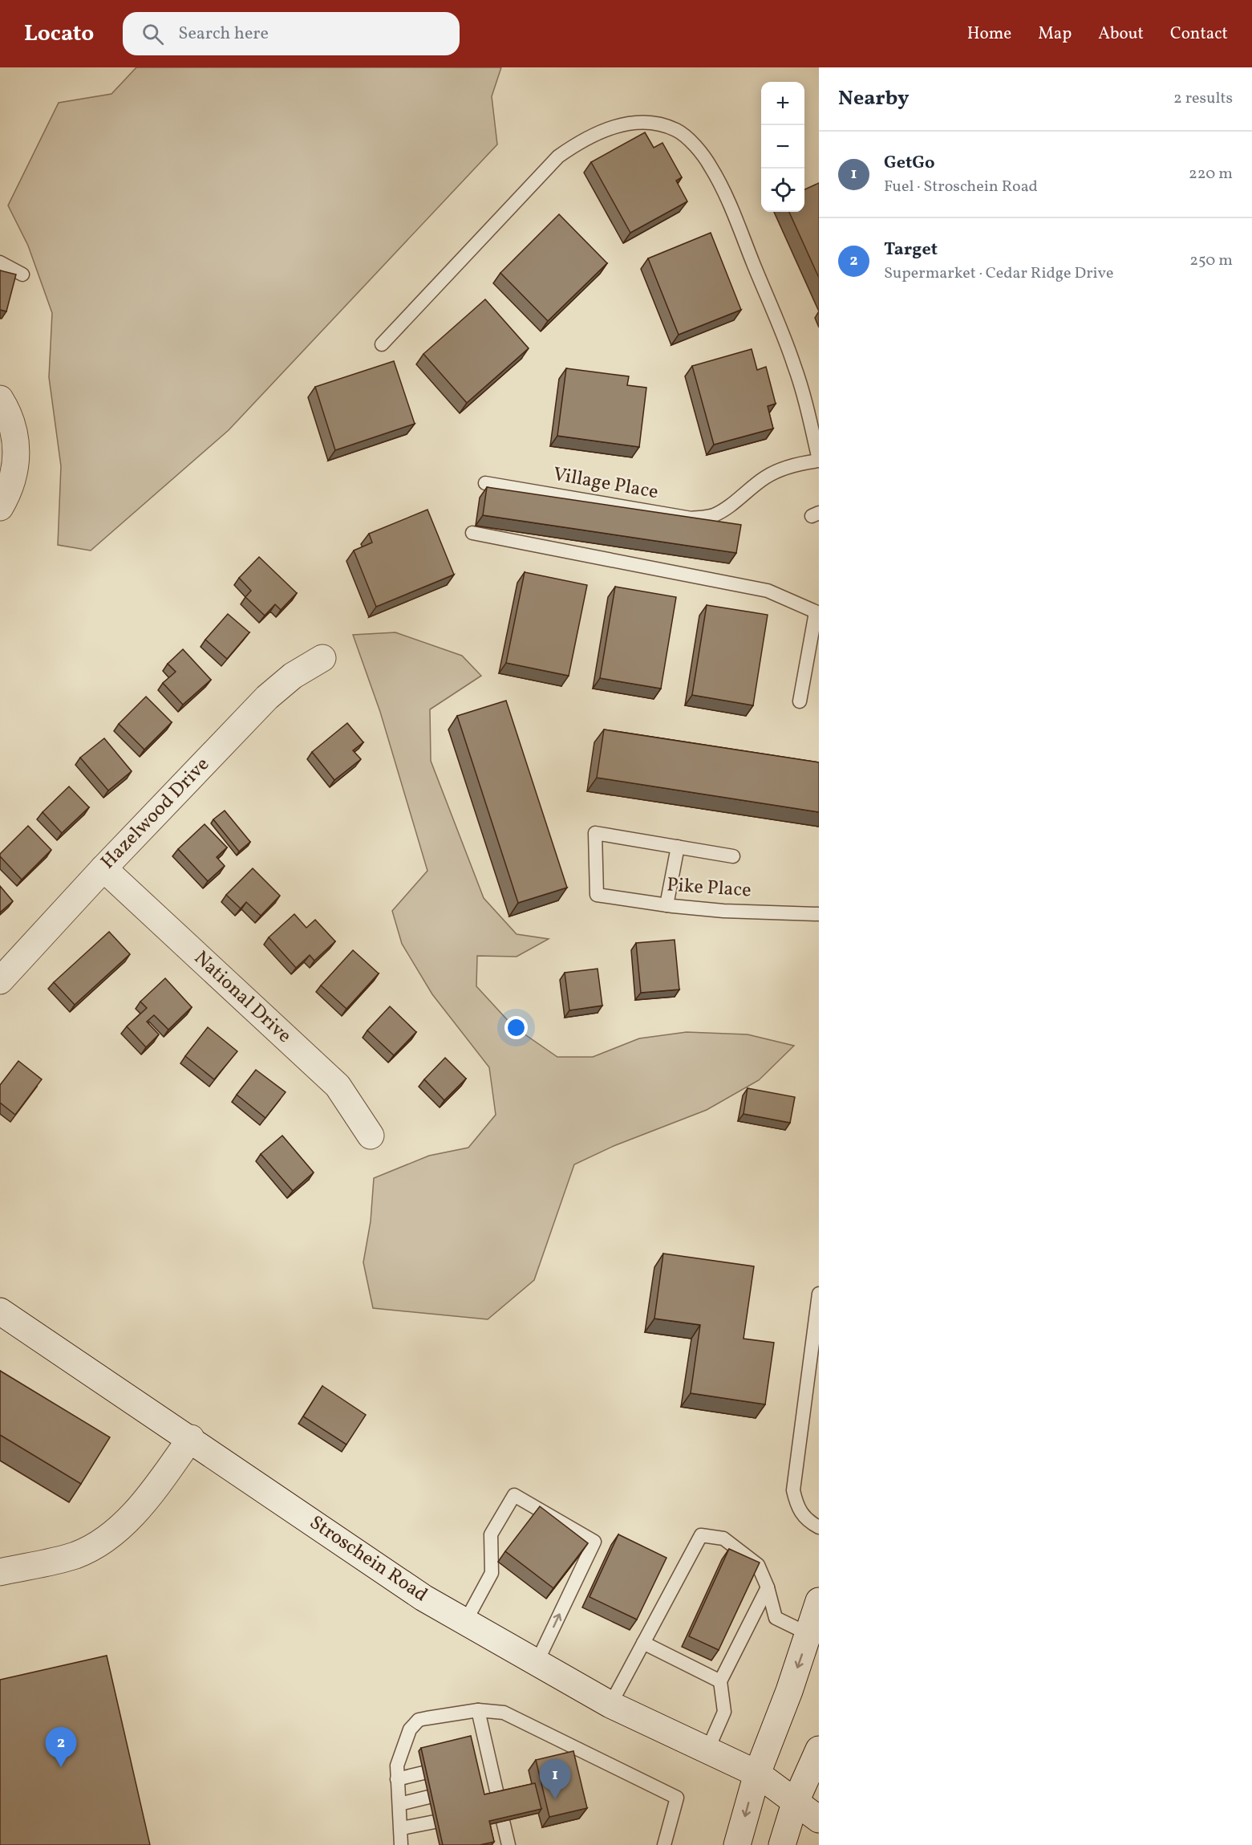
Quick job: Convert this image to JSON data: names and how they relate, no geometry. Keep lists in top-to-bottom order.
{
  "streets": {
    "street": ["Hazelwood Drive", "National Drive", "Stroschein Road"],
    "lane": ["Village Place", "Pike Place"]
  },
  "crossings": [
    ["Hazelwood Drive", "National Drive"]
  ],
  "page": {
    "header": "Locato",
    "search": "Search here",
    "nav": [
      "Home",
      "Map",
      "About",
      "Contact"
    ],
    "heading": ["Nearby", "2 results"],
    "map_buttons": ["+", "−"],
    "list": [
      {
        "mark": "1",
        "name": "GetGo",
        "note": "Fuel · Stroschein Road",
        "value": "220 m"
      },
      {
        "mark": "2",
        "name": "Target",
        "note": "Supermarket · Cedar Ridge Drive",
        "value": "250 m"
      }
    ],
    "pins": ["2", "1"]
  }
}
